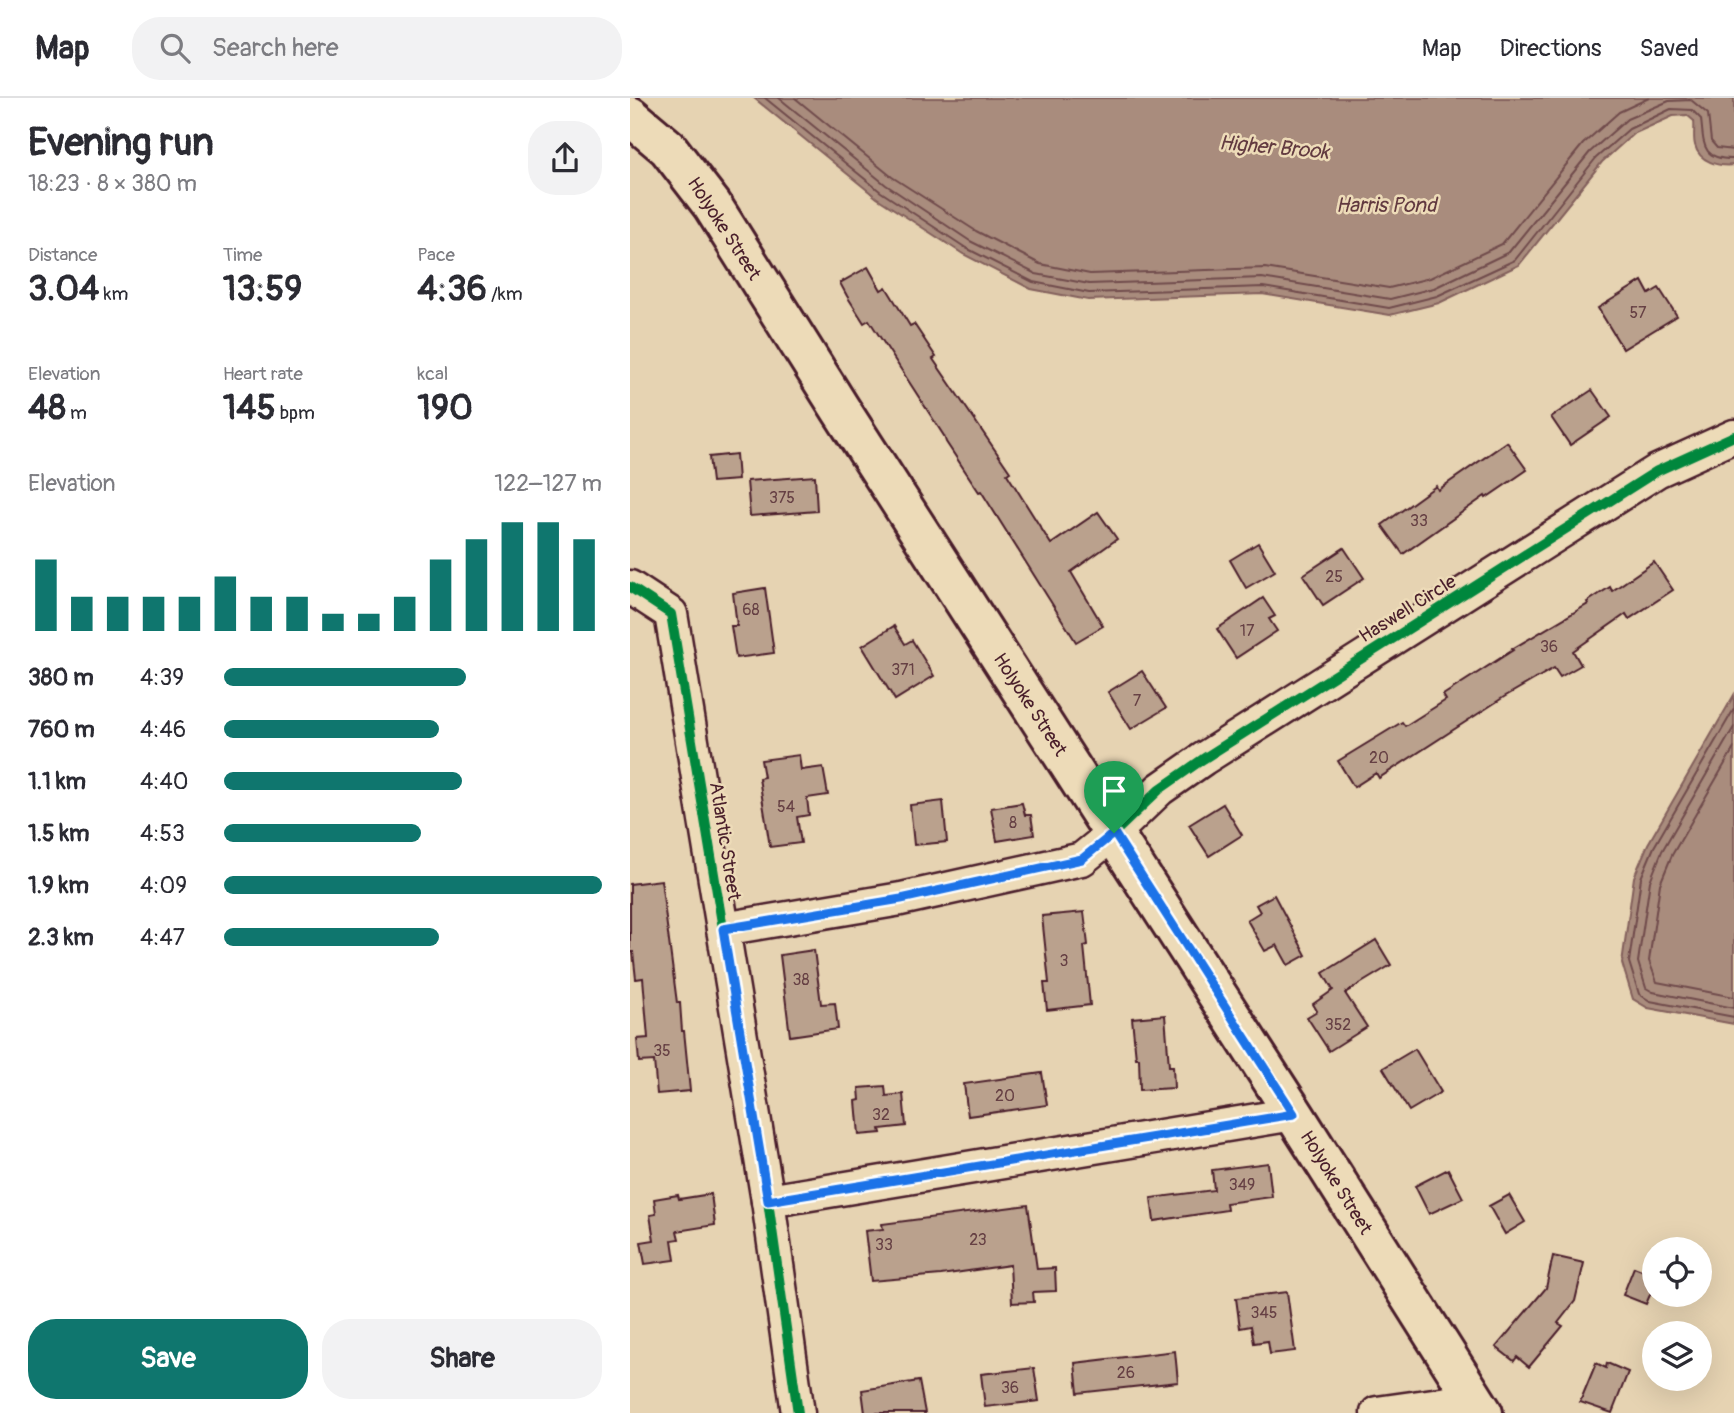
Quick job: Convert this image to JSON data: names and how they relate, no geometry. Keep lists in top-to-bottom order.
{
  "streets": {
    "main road": ["Holyoke Street"],
    "street": ["Haswell Circle", "Atlantic Street"]
  },
  "crossings": [
    ["Holyoke Street", "Haswell Circle"],
    ["Haswell Circle", "Atlantic Street"]
  ],
  "water": ["Higher Brook", "Harris Pond"],
  "house_numbers": [
    "57",
    "375",
    "33",
    "25",
    "68",
    "17",
    "36",
    "371",
    "7",
    "20",
    "54",
    "8",
    "3",
    "38",
    "352",
    "35",
    "20",
    "32",
    "349",
    "23",
    "33",
    "345",
    "26",
    "36"
  ],
  "page": {
    "header": "Map",
    "search": "Search here",
    "nav": ["Map", "Directions", "Saved"],
    "heading": ["Evening run", "18:23 · 8 × 380 m"],
    "stats": [
      ["Distance", "3.04 km"],
      ["Time", "13:59"],
      ["Pace", "4:36 /km"],
      ["Elevation", "48 m"],
      ["Heart rate", "145 bpm"],
      ["kcal", "190"]
    ],
    "chart": ["Elevation", "122–127 m"],
    "list": [
      {
        "name": "380 m",
        "note": "4:39"
      },
      {
        "name": "760 m",
        "note": "4:46"
      },
      {
        "name": "1.1 km",
        "note": "4:40"
      },
      {
        "name": "1.5 km",
        "note": "4:53"
      },
      {
        "name": "1.9 km",
        "note": "4:09"
      },
      {
        "name": "2.3 km",
        "note": "4:47"
      }
    ],
    "buttons": ["Save", "Share"]
  }
}
